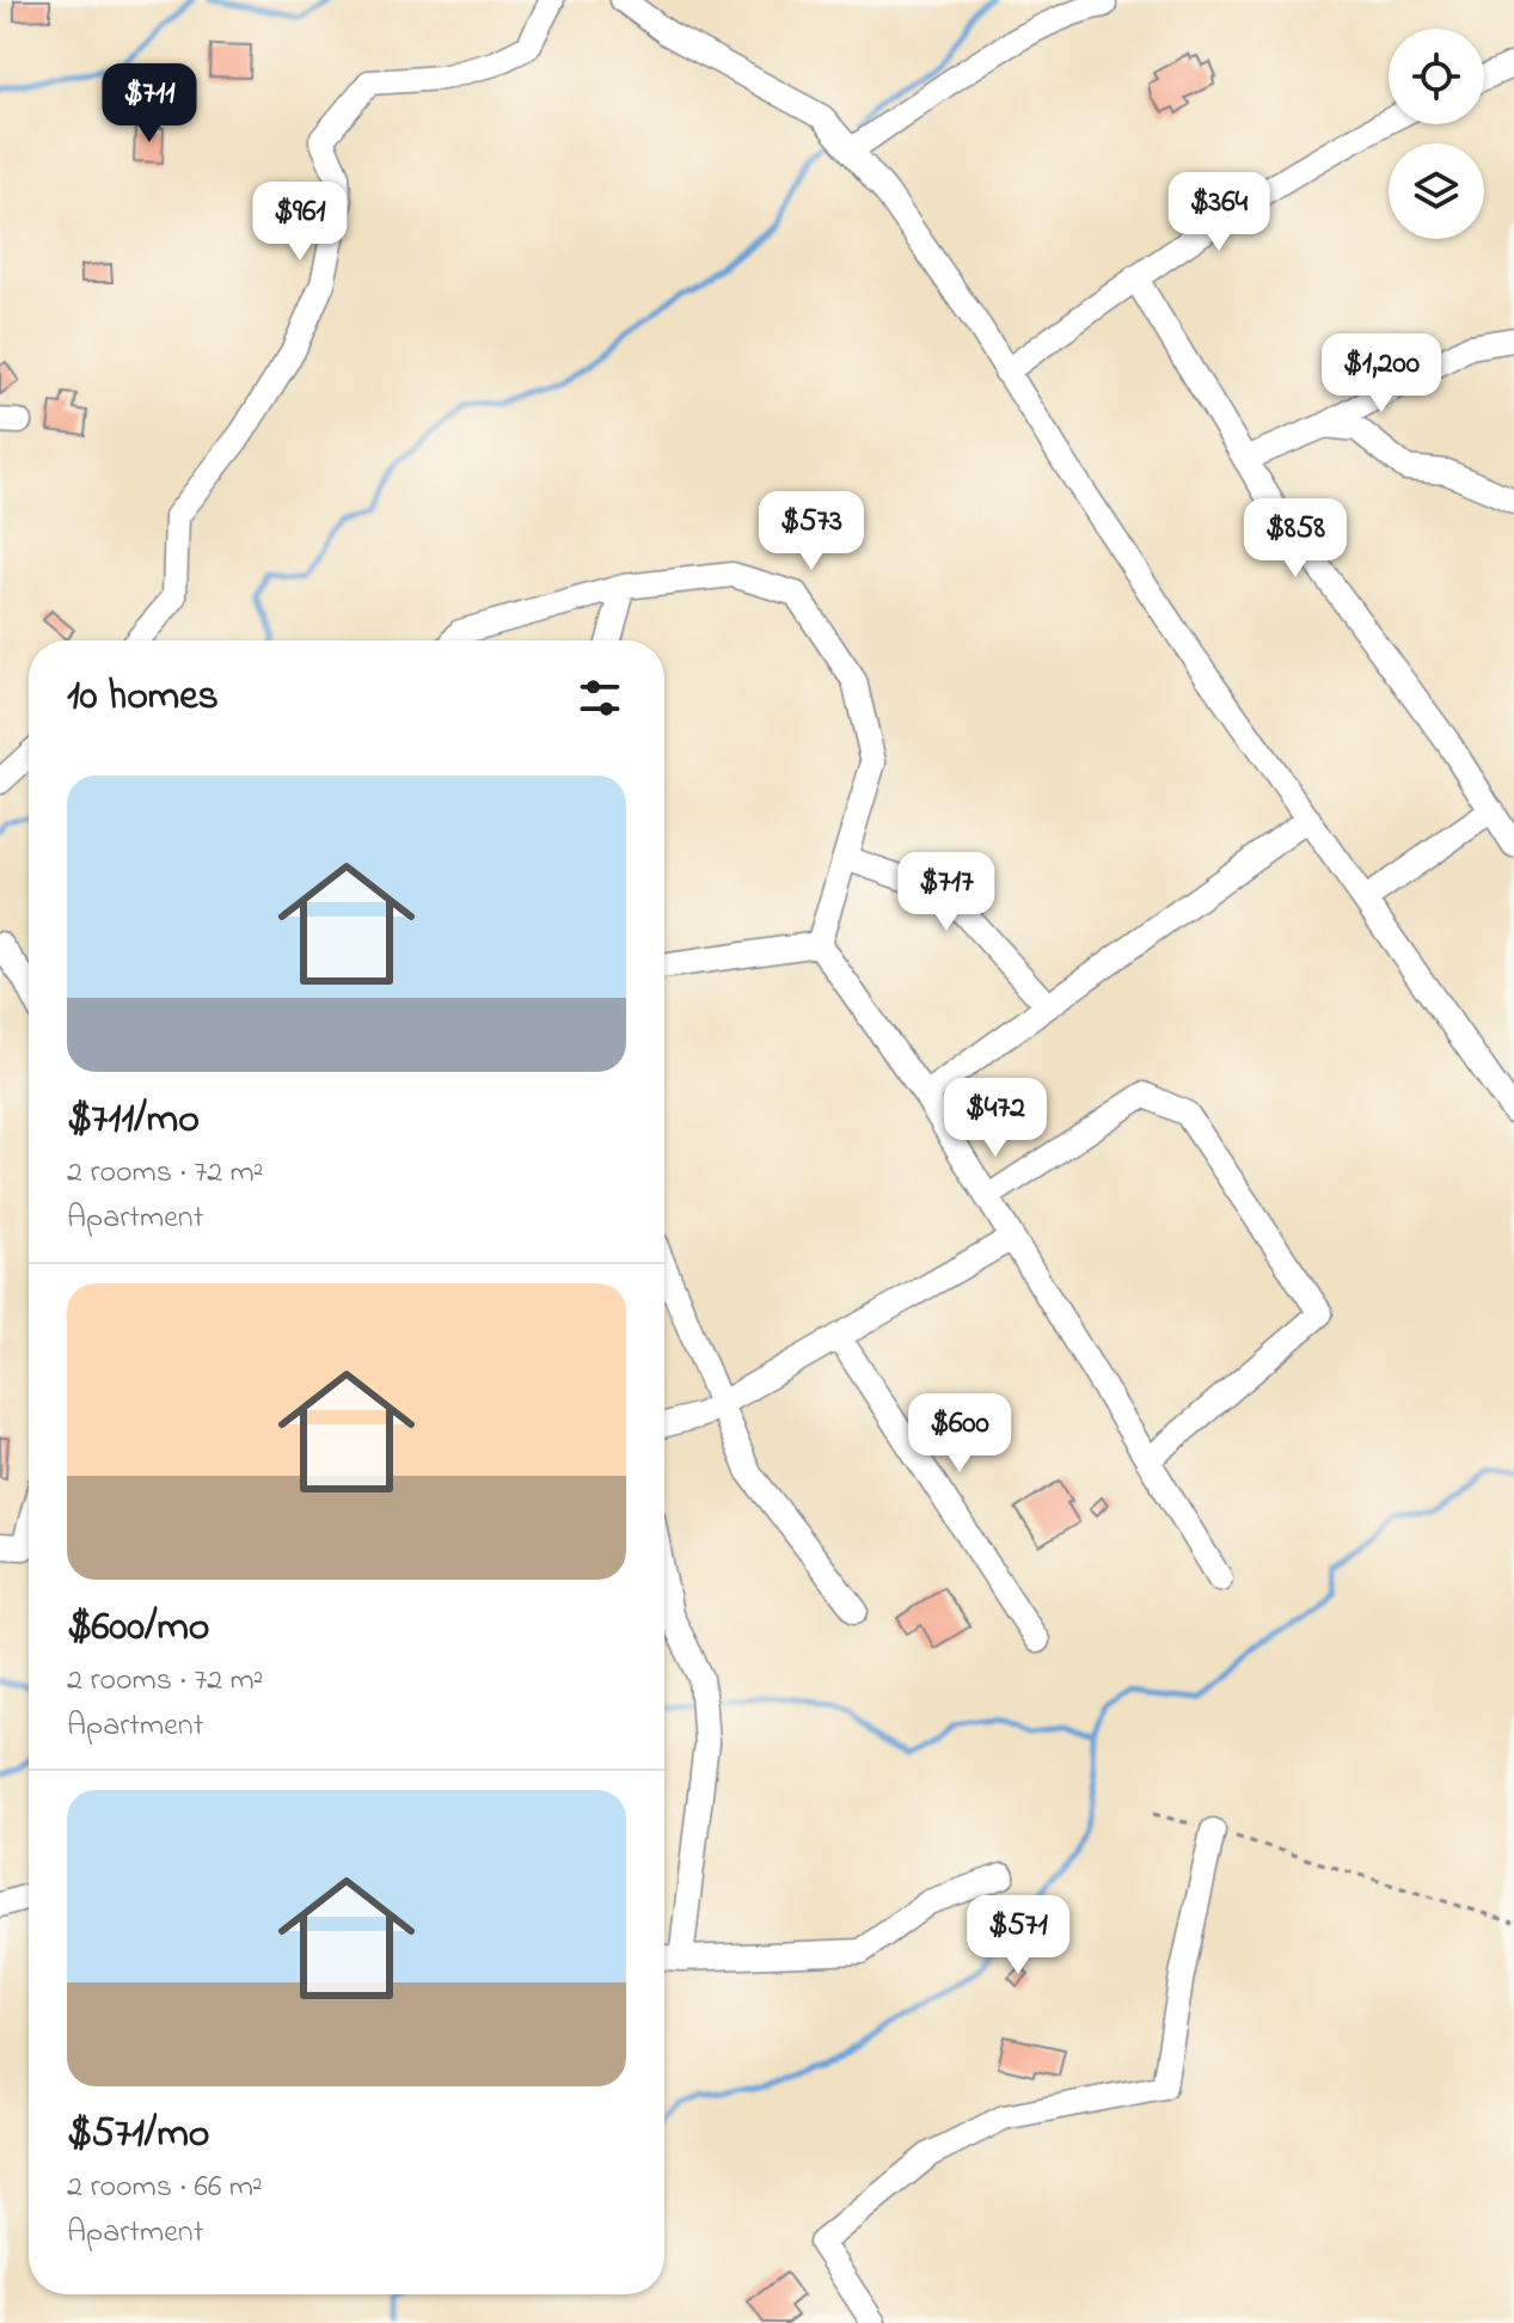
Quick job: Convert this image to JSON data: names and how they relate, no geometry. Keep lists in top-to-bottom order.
{
  "page": {
    "price": [
      "$711",
      "$364",
      "$961",
      "$1,200",
      "$573",
      "$858",
      "$717",
      "$472",
      "$600",
      "$571"
    ],
    "heading": "10 homes",
    "list": [
      {
        "name": "$711/mo",
        "note": "2 rooms · 72 m² · Apartment"
      },
      {
        "name": "$600/mo",
        "note": "2 rooms · 72 m² · Apartment"
      },
      {
        "name": "$571/mo",
        "note": "2 rooms · 66 m² · Apartment"
      }
    ]
  }
}
